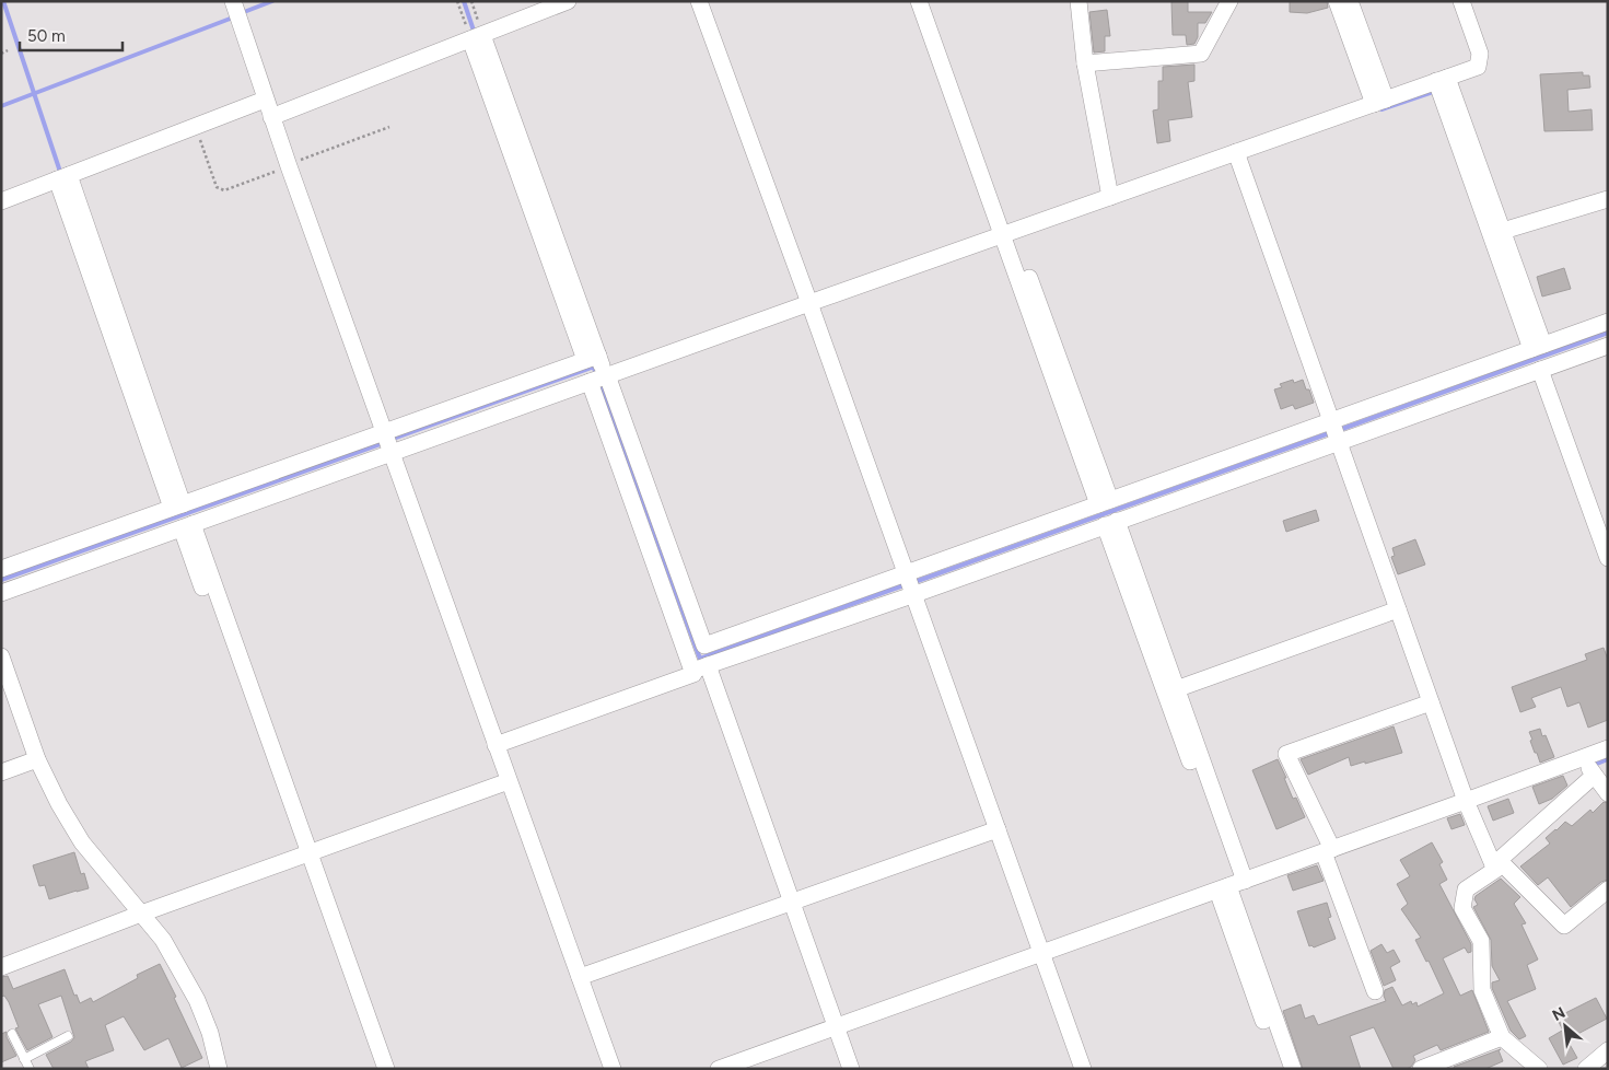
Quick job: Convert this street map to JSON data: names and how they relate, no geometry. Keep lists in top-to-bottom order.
{
  "scale_bar": "50 m",
  "north": "top left"
}
